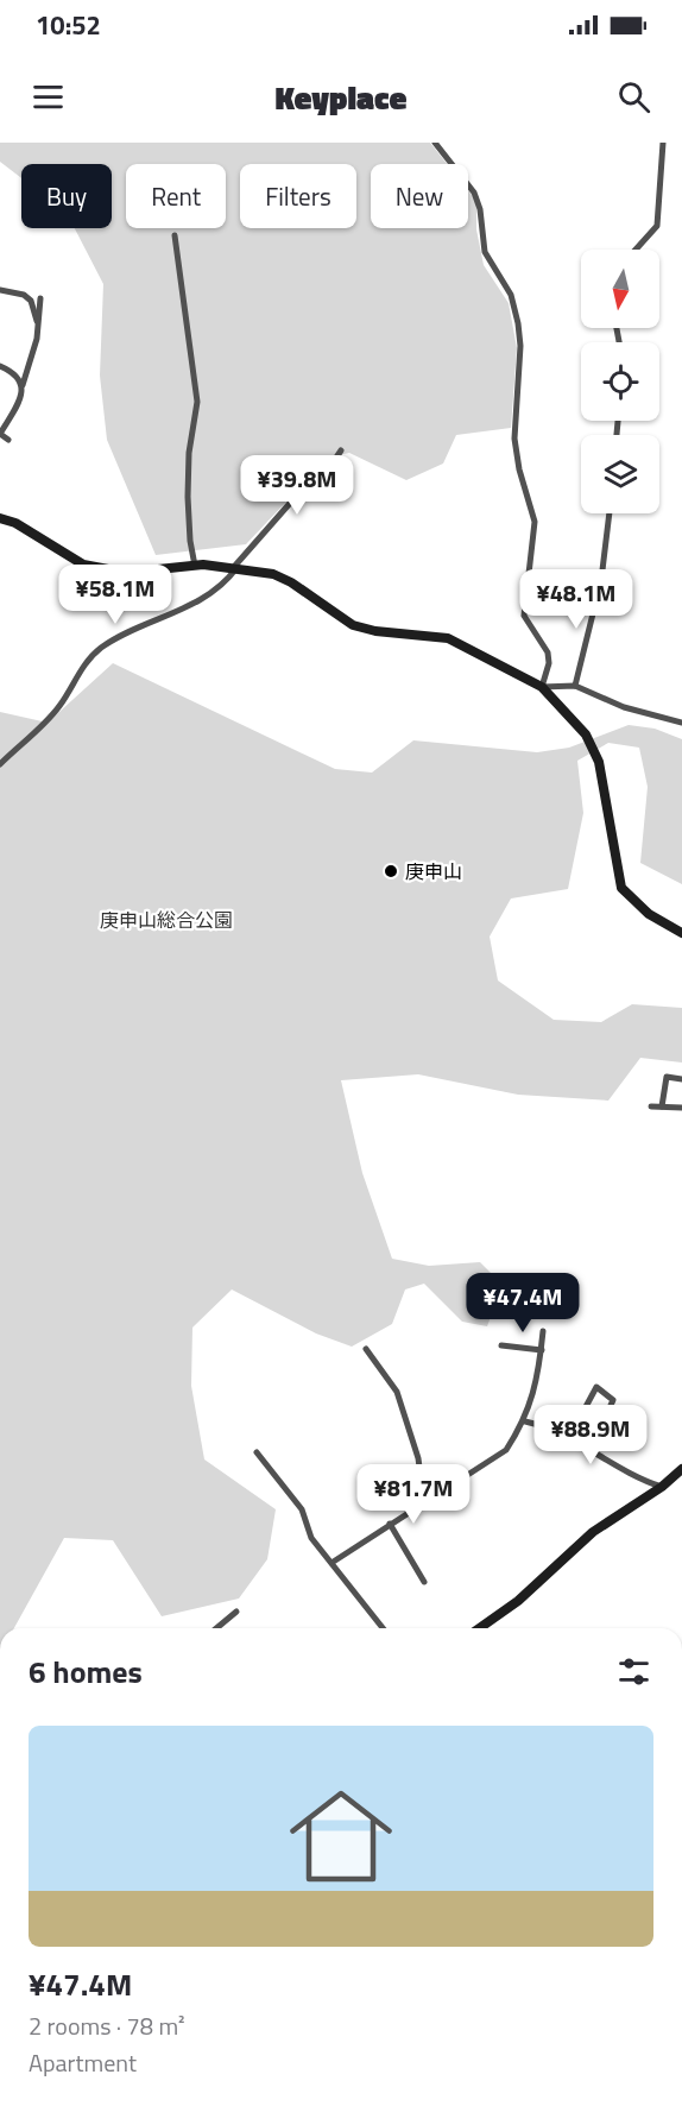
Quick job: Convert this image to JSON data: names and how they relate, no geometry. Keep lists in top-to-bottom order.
{
  "parks": ["庚申山総合公園"],
  "places": ["庚申山"],
  "north": "bottom",
  "page": {
    "status": "10:52",
    "header": "Keyplace",
    "chip": [
      "Buy",
      "Rent",
      "Filters",
      "New"
    ],
    "price": [
      "¥39.8M",
      "¥58.1M",
      "¥48.1M",
      "¥47.4M",
      "¥88.9M",
      "¥81.7M"
    ],
    "heading": "6 homes",
    "list": [
      {
        "name": "¥47.4M",
        "note": "2 rooms · 78 m² · Apartment"
      }
    ]
  }
}
